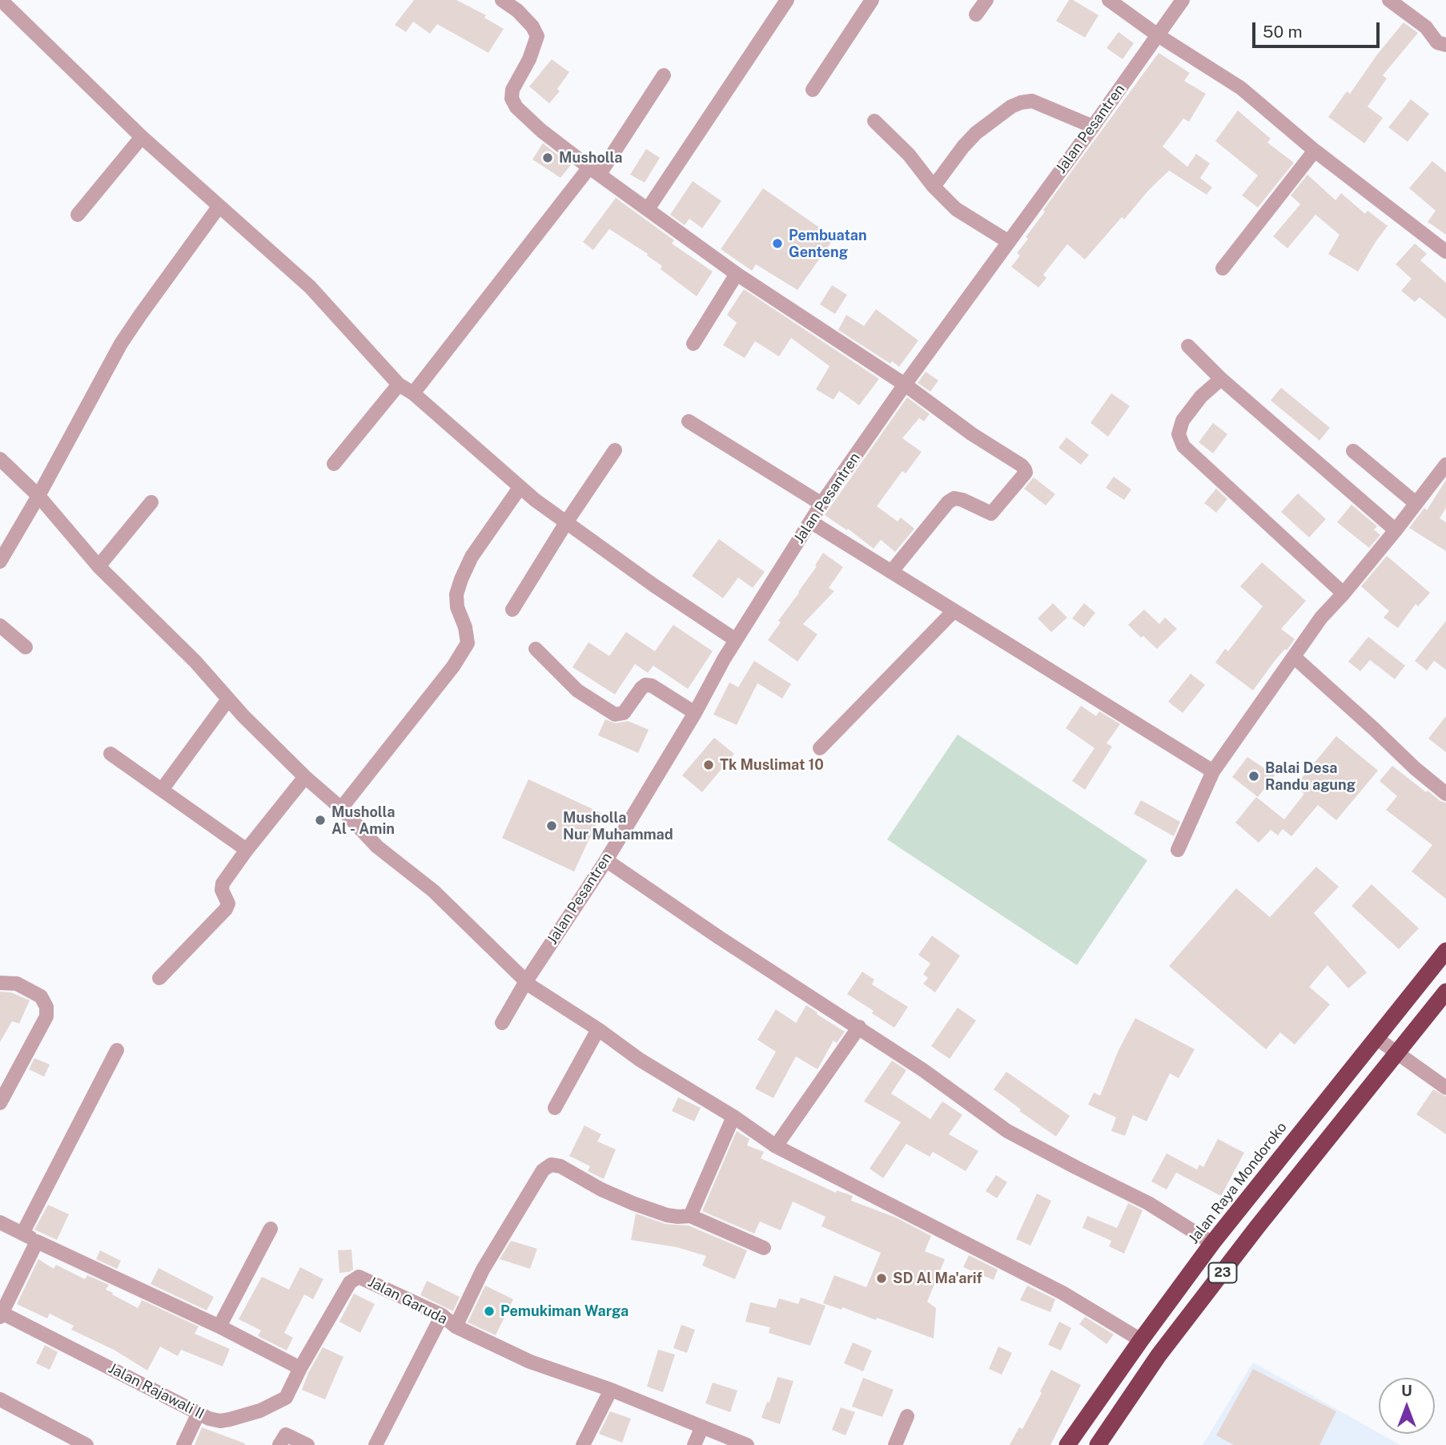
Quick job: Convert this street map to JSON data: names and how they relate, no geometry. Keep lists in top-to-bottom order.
{
  "streets": {
    "highway": ["Jalan Raya Mondoroko", "23"],
    "street": ["Jalan Pesantren", "Jalan Garuda", "Jalan Rajawali II"]
  },
  "crossings": [
    ["Jalan Garuda", "Jalan Rajawali II"]
  ],
  "places": [
    "Musholla",
    "Pembuatan Genteng",
    "Tk Muslimat 10",
    "Balai Desa Randu agung",
    "Musholla Al - Amin",
    "Musholla Nur Muhammad",
    "SD Al Ma'arif",
    "Pemukiman Warga"
  ],
  "scale_bar": "50 m",
  "north": "top"
}
